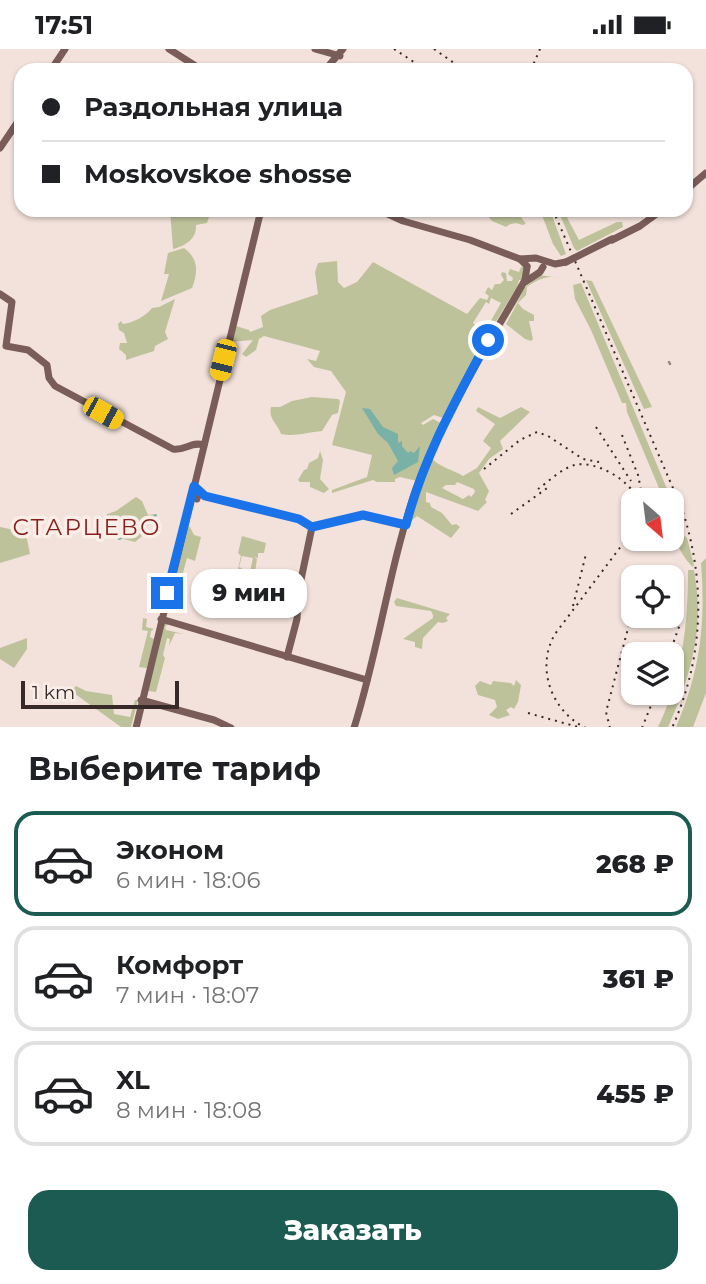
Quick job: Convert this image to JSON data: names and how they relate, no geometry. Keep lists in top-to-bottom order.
{
  "districts": ["СТАРЦЕВО"],
  "scale_bar": "1 km",
  "north": "bottom right",
  "page": {
    "status": "17:51",
    "banner": ["Раздольная улица", "Moskovskoe shosse"],
    "bubble": "9 мин",
    "scale": "1 km",
    "heading": "Выберите тариф",
    "list": [
      {
        "name": "Эконом",
        "note": "6 мин · 18:06",
        "value": "268 ₽"
      },
      {
        "name": "Комфорт",
        "note": "7 мин · 18:07",
        "value": "361 ₽"
      },
      {
        "name": "XL",
        "note": "8 мин · 18:08",
        "value": "455 ₽"
      }
    ],
    "buttons": "Заказать"
  }
}
